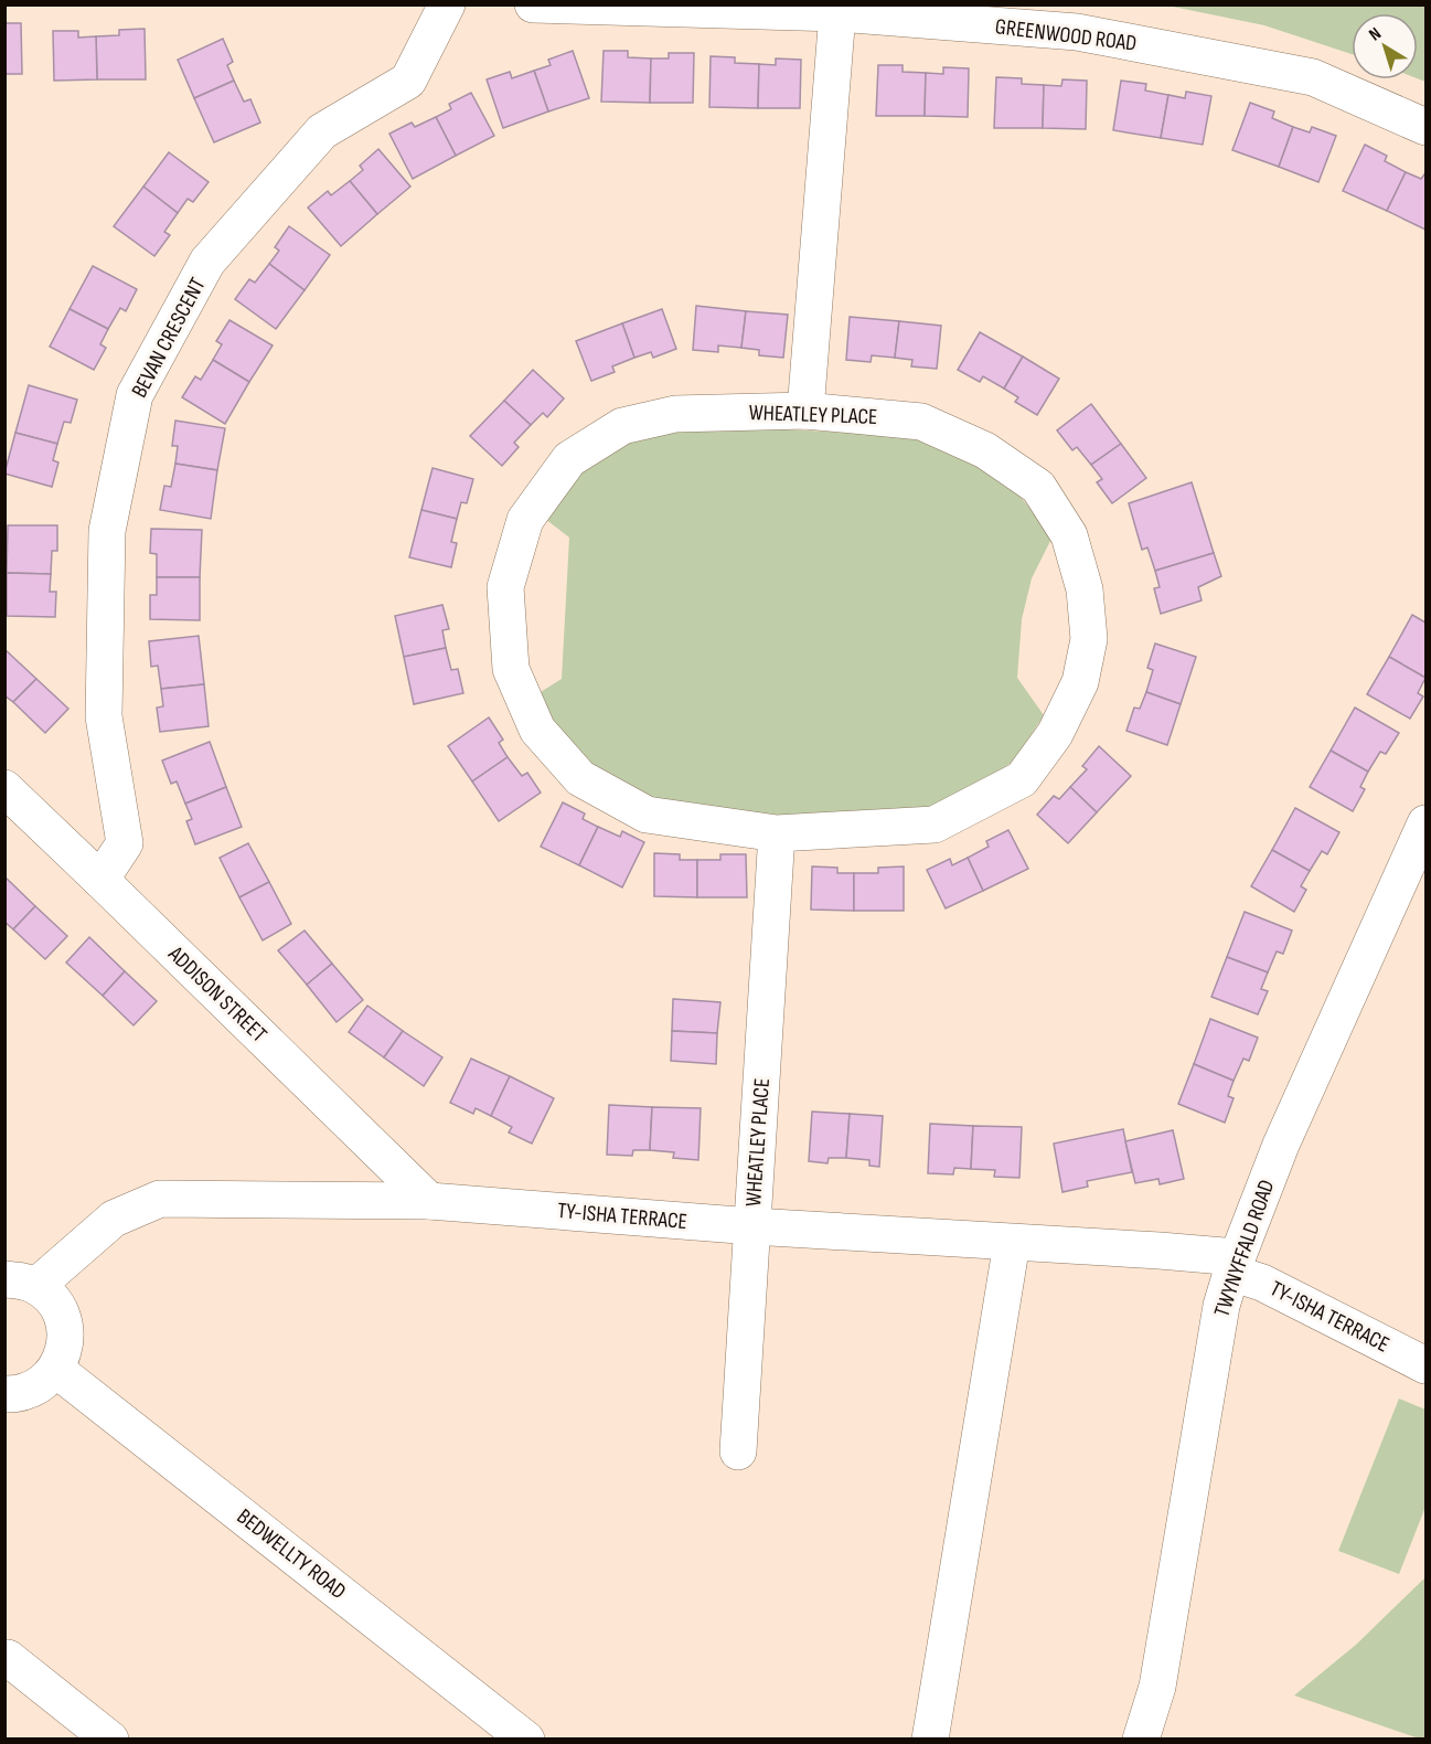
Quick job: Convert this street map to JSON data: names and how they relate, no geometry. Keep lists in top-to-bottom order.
{
  "streets": {
    "street": [
      "GREENWOOD ROAD",
      "BEVAN CRESCENT",
      "WHEATLEY PLACE",
      "ADDISON STREET",
      "TY-ISHA TERRACE",
      "TWYNYFFALD ROAD",
      "BEDWELLTY ROAD"
    ]
  },
  "crossings": [
    ["BEVAN CRESCENT", "ADDISON STREET"],
    ["WHEATLEY PLACE", "TY-ISHA TERRACE"],
    ["ADDISON STREET", "TY-ISHA TERRACE"],
    ["TY-ISHA TERRACE", "TWYNYFFALD ROAD"]
  ],
  "north": "top left"
}
